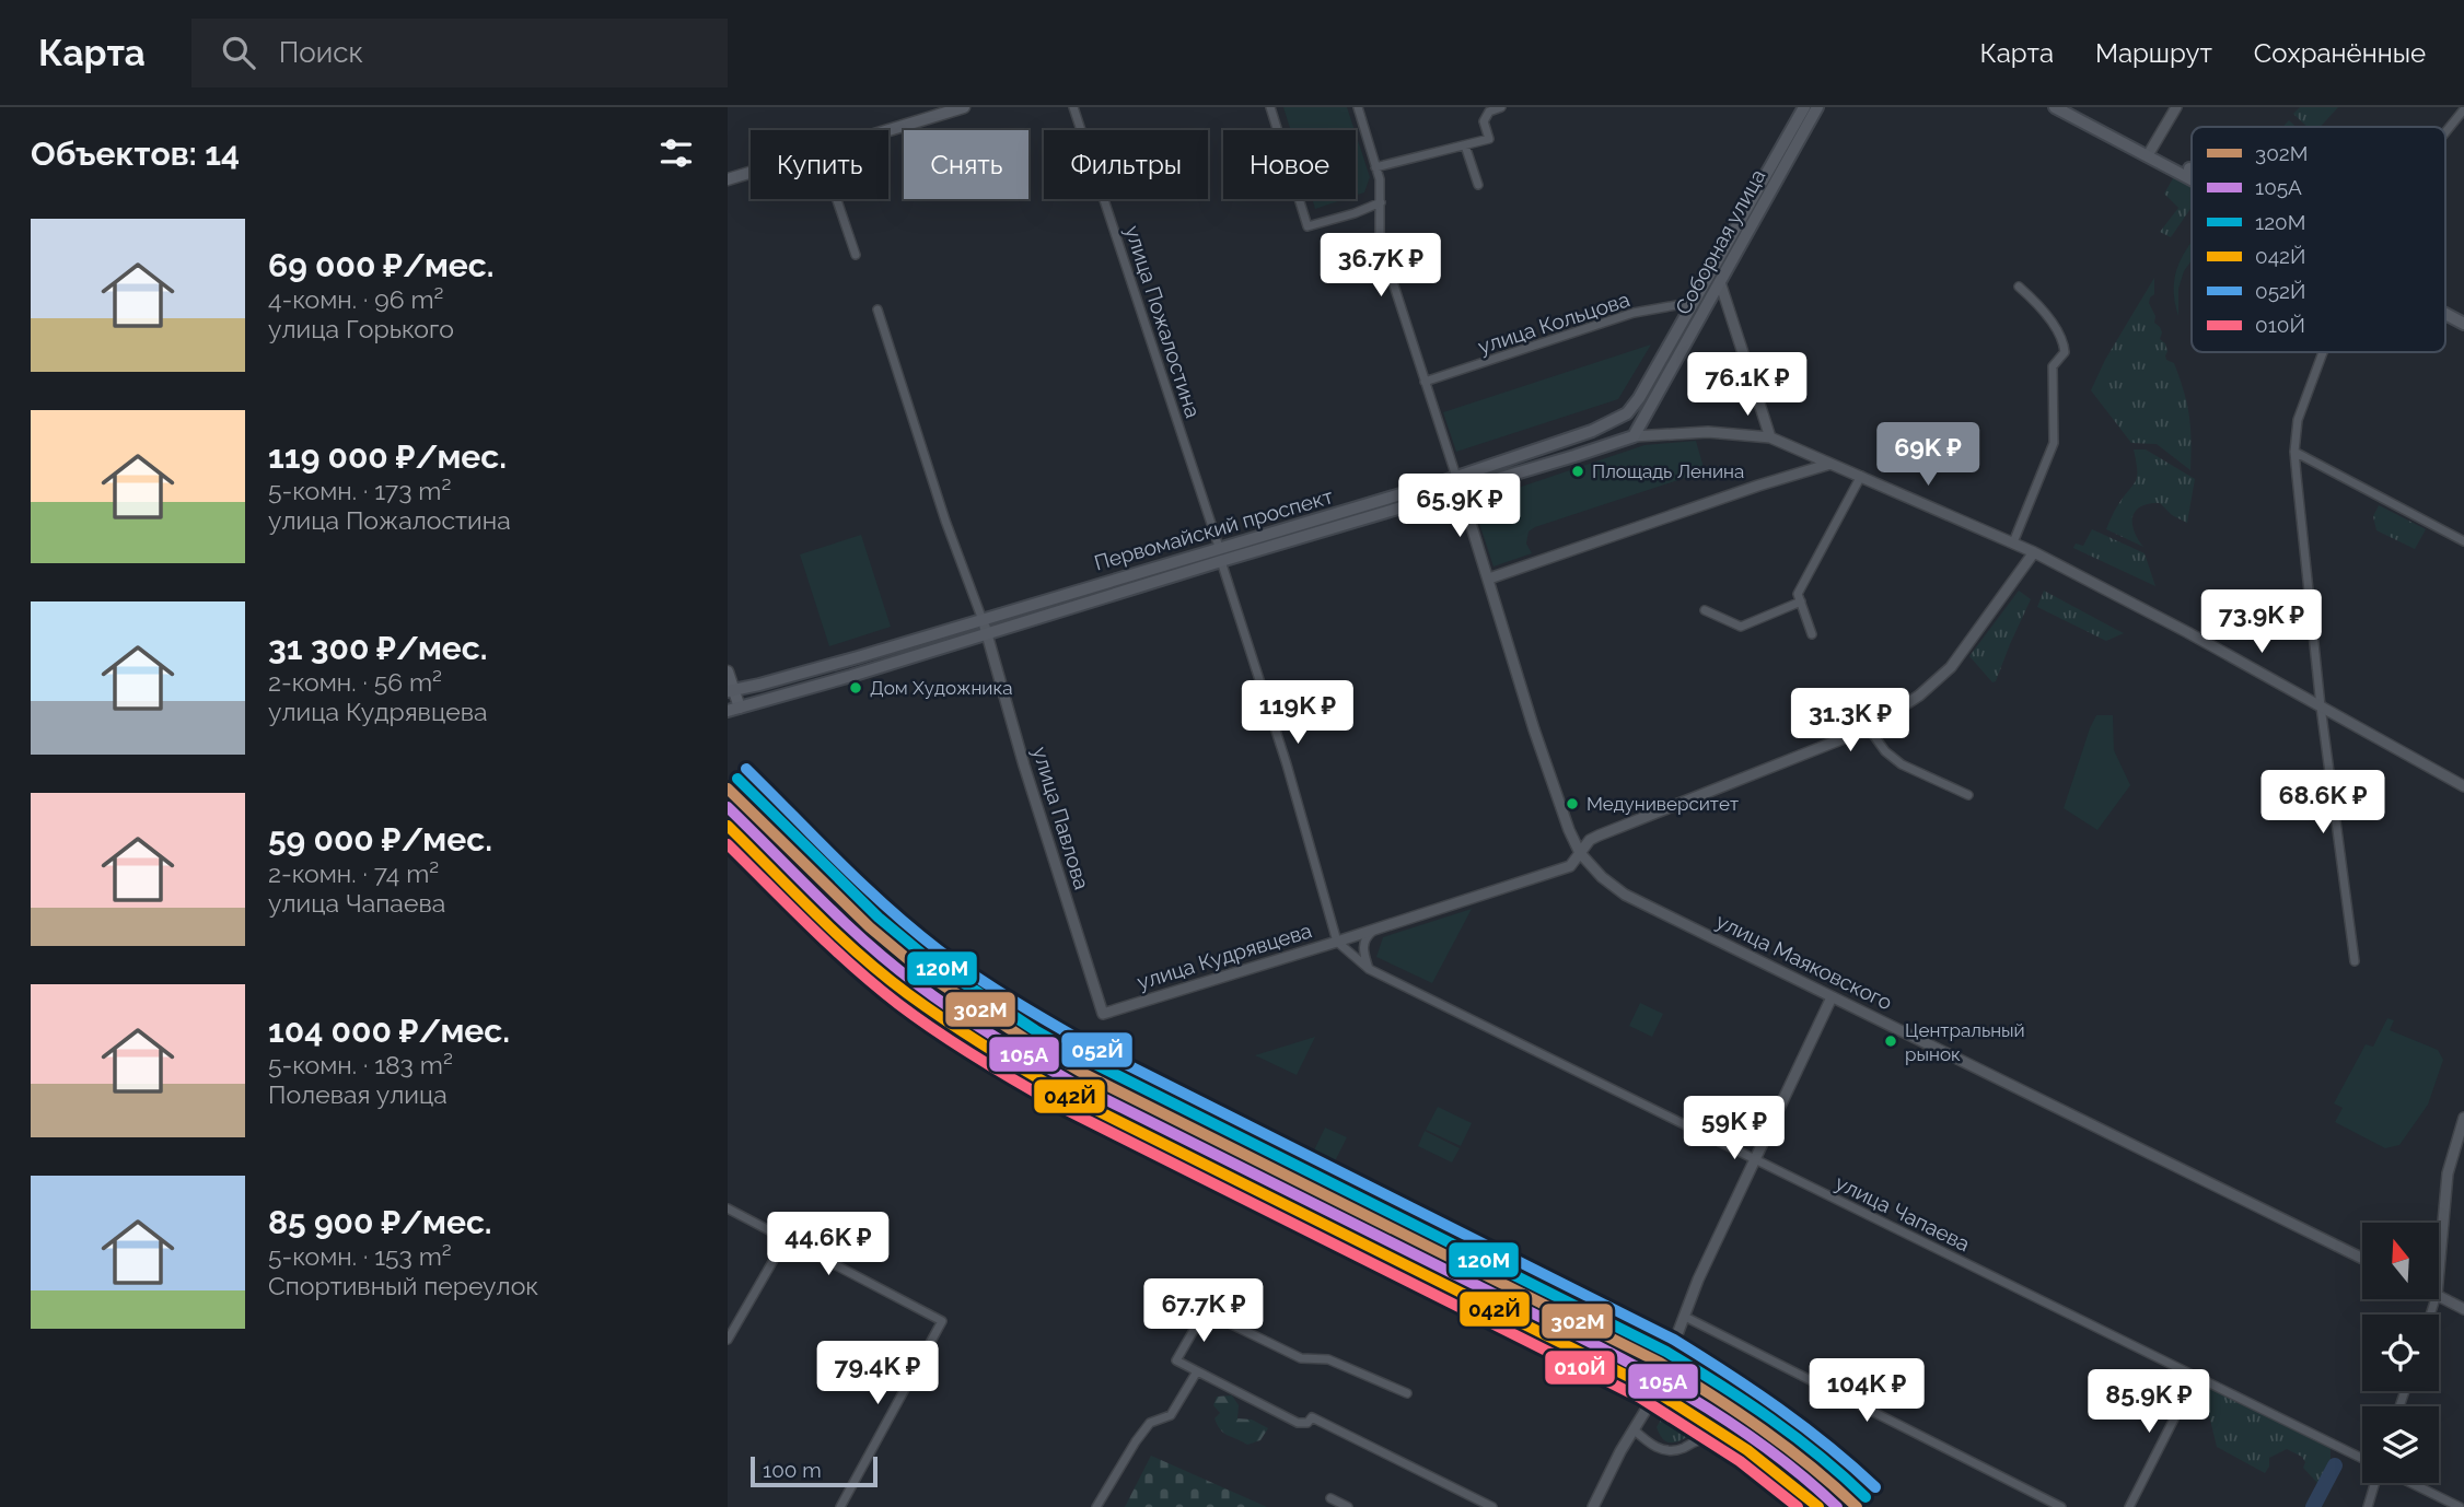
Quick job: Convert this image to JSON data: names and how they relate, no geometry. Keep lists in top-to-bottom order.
{
  "streets": {
    "main road": ["Соборная улица", "Первомайский проспект"],
    "street": [
      "улица Пожалостина",
      "улица Кольцова",
      "улица Павлова",
      "улица Кудрявцева",
      "улица Маяковского",
      "улица Чапаева"
    ]
  },
  "crossings": [
    ["Соборная улица", "улица Кольцова"],
    ["Соборная улица", "Первомайский проспект"],
    ["улица Пожалостина", "Первомайский проспект"],
    ["Первомайский проспект", "улица Павлова"],
    ["Первомайский проспект", "улица Маяковского"],
    ["улица Павлова", "улица Кудрявцева"],
    ["улица Кудрявцева", "улица Маяковского"],
    ["улица Кудрявцева", "улица Чапаева"]
  ],
  "places": [
    "Площадь Ленина",
    "Дом Художника",
    "Медуниверситет",
    "Центральный рынок"
  ],
  "lines": [
    "transit line 052Й",
    "transit line 120М",
    "transit line 302М",
    "transit line 105А",
    "transit line 042Й",
    "transit line 010Й"
  ],
  "legend": [
    "302М",
    "105А",
    "120М",
    "042Й",
    "052Й",
    "010Й"
  ],
  "scale_bar": "100 m",
  "north": "top",
  "page": {
    "header": "Карта",
    "search": "Поиск",
    "nav": ["Карта", "Маршрут", "Сохранённые"],
    "heading": "Объектов: 14",
    "chip": [
      "Купить",
      "Снять",
      "Фильтры",
      "Новое"
    ],
    "list": [
      {
        "name": "69 000 ₽/мес.",
        "note": "4-комн. · 96 m² · улица Горького"
      },
      {
        "name": "119 000 ₽/мес.",
        "note": "5-комн. · 173 m² · улица Пожалостина"
      },
      {
        "name": "31 300 ₽/мес.",
        "note": "2-комн. · 56 m² · улица Кудрявцева"
      },
      {
        "name": "59 000 ₽/мес.",
        "note": "2-комн. · 74 m² · улица Чапаева"
      },
      {
        "name": "104 000 ₽/мес.",
        "note": "5-комн. · 183 m² · Полевая улица"
      },
      {
        "name": "85 900 ₽/мес.",
        "note": "5-комн. · 153 m² · Спортивный переулок"
      }
    ],
    "price": [
      "36.7K ₽",
      "76.1K ₽",
      "69K ₽",
      "65.9K ₽",
      "73.9K ₽",
      "119K ₽",
      "31.3K ₽",
      "68.6K ₽",
      "59K ₽",
      "44.6K ₽",
      "67.7K ₽",
      "79.4K ₽",
      "104K ₽",
      "85.9K ₽"
    ],
    "scale": "100 m"
  }
}
